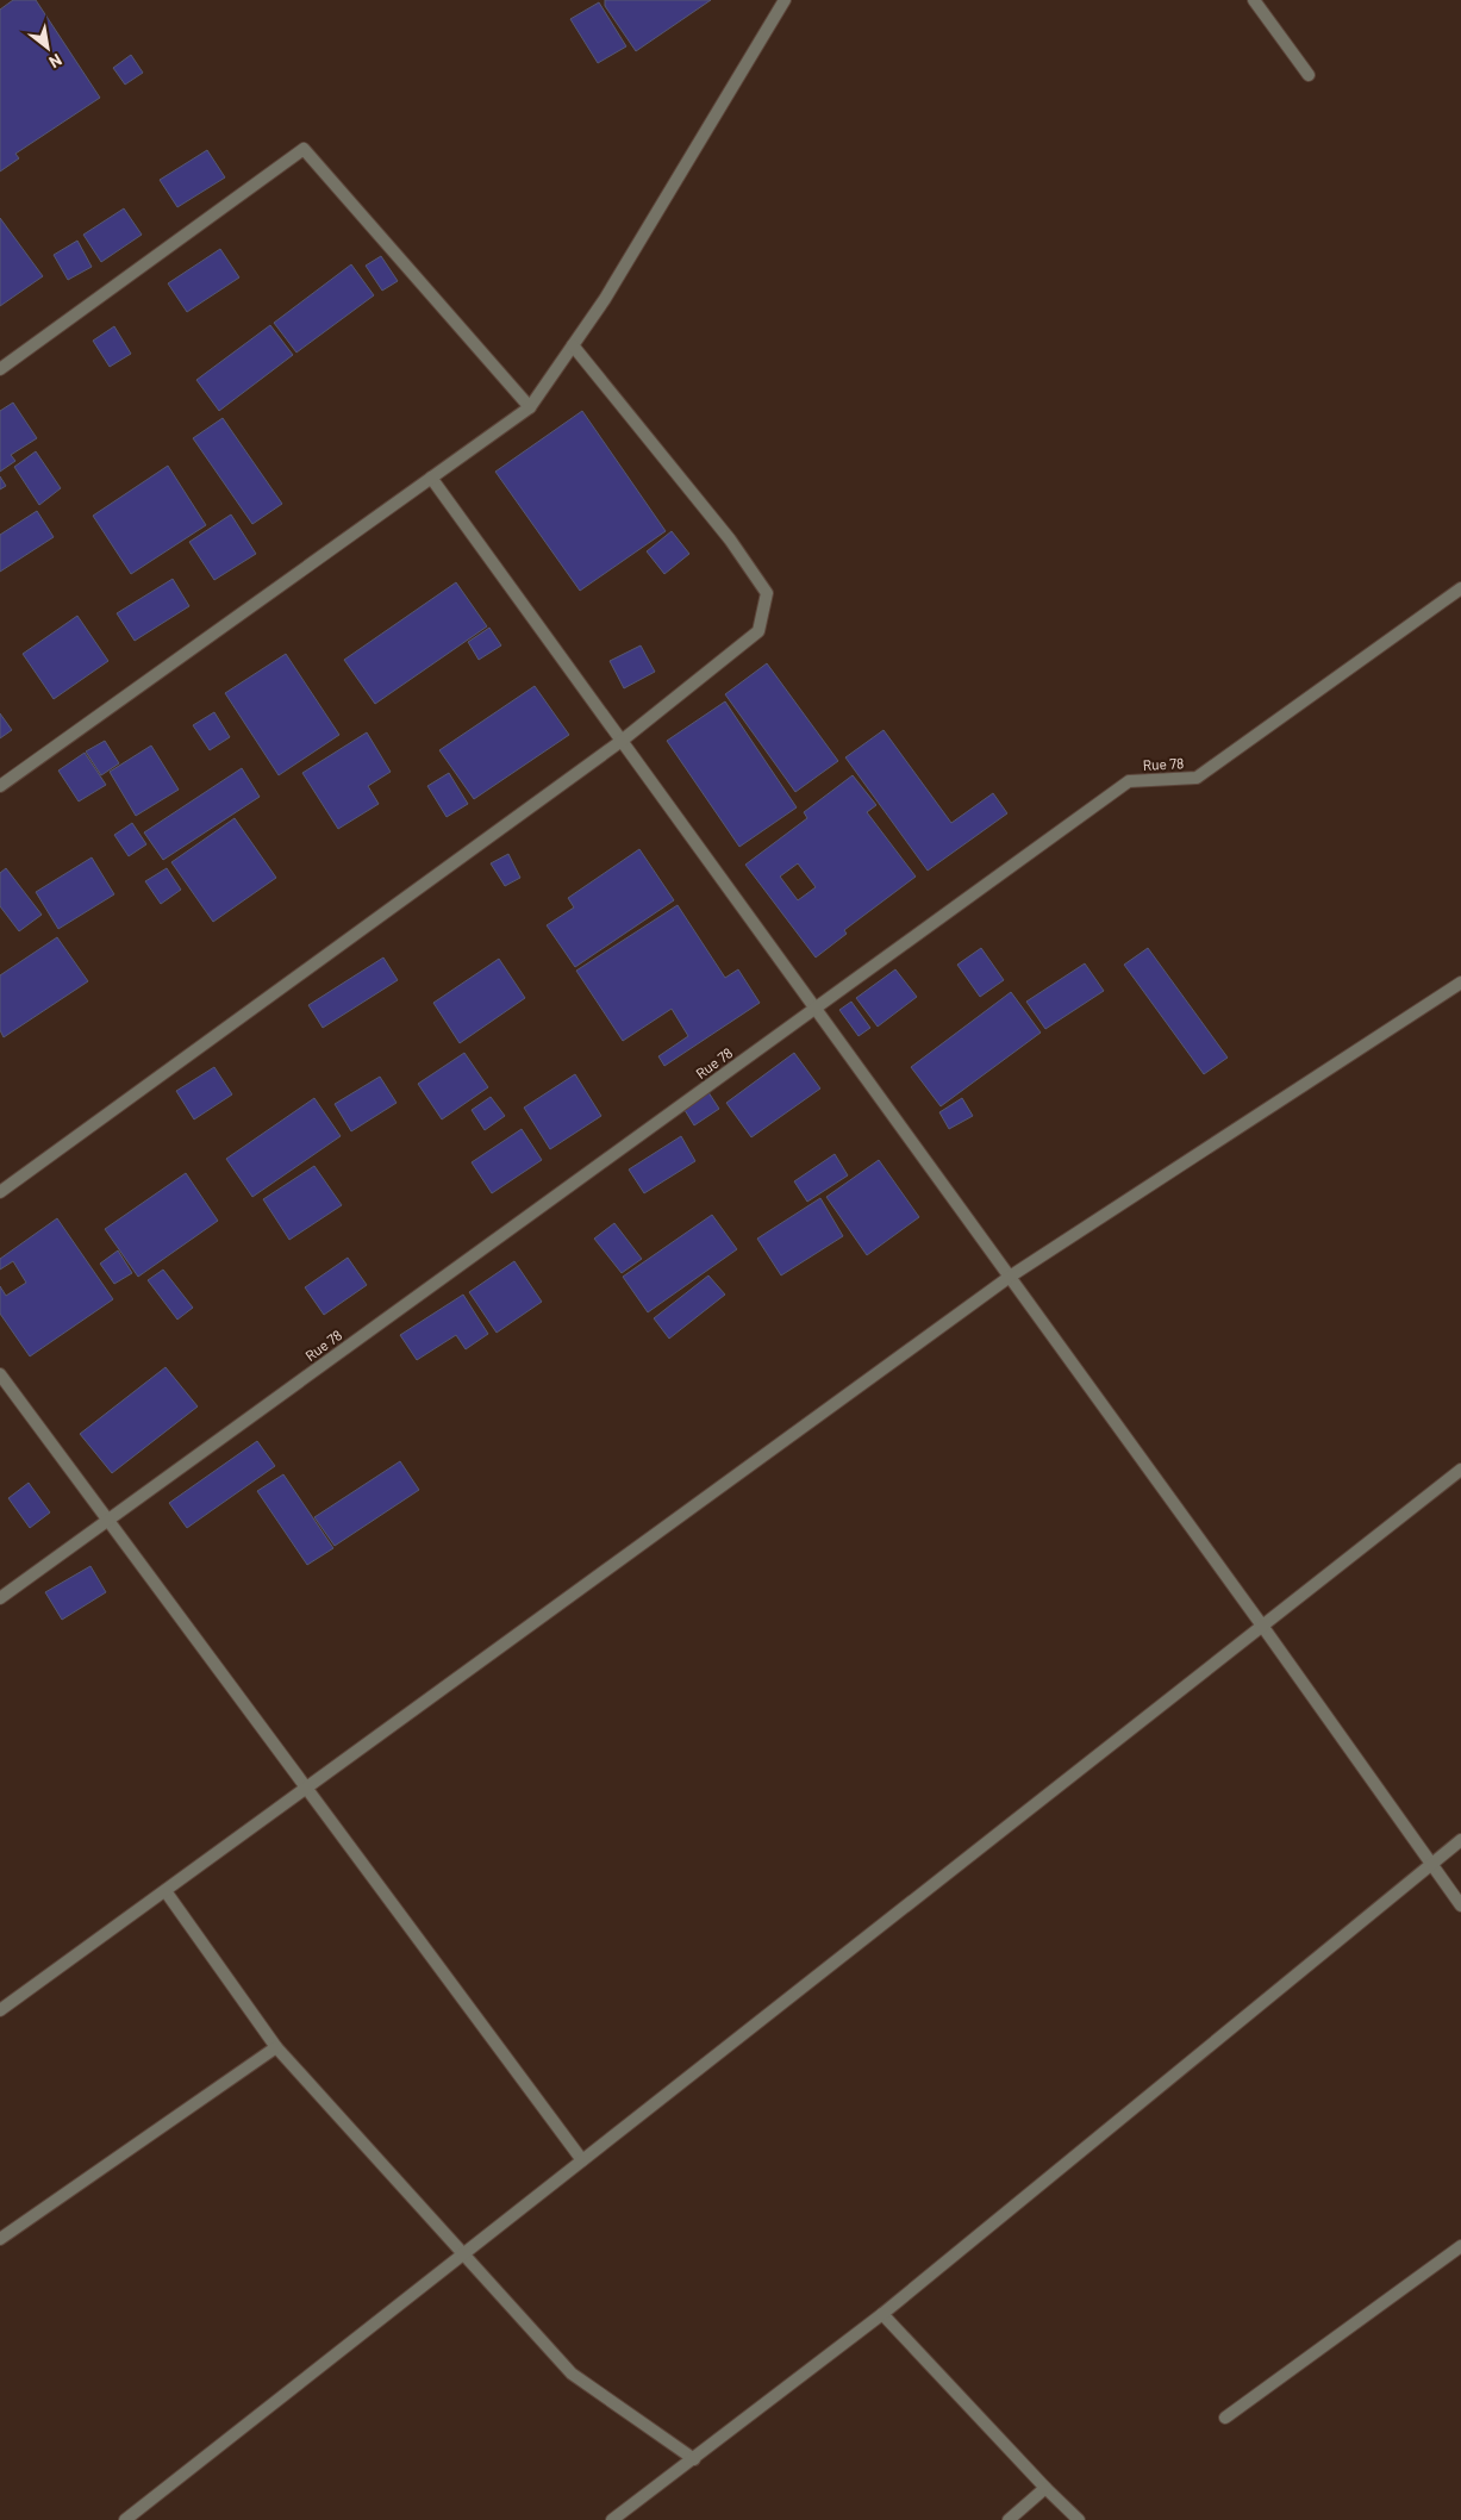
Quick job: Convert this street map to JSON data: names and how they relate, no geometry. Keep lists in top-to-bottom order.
{
  "streets": {
    "street": ["Rue 78"]
  },
  "north": "bottom right"
}
